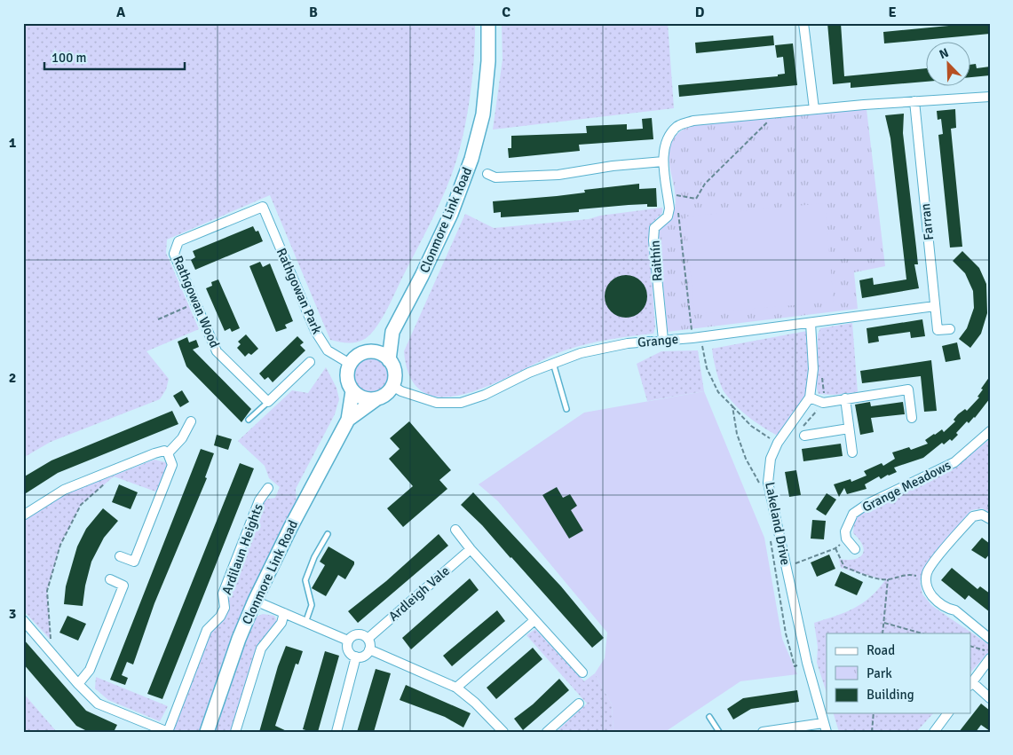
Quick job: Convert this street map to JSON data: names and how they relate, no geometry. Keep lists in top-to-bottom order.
{
  "streets": {
    "main road": ["Clonmore Link Road"],
    "street": [
      "Farran",
      "Raithín",
      "Rathgowan Park",
      "Rathgowan Wood",
      "Grange",
      "Grange Meadows",
      "Lakeland Drive",
      "Ardilaun Heights",
      "Ardleigh Vale"
    ]
  },
  "crossings": [
    ["Clonmore Link Road", "Rathgowan Park"],
    ["Clonmore Link Road", "Grange"],
    ["Farran", "Grange"],
    ["Raithín", "Grange"],
    ["Rathgowan Park", "Rathgowan Wood"],
    ["Rathgowan Park", "Grange"],
    ["Grange", "Lakeland Drive"]
  ],
  "legend": ["Road", "Park", "Building"],
  "scale_bar": "100 m",
  "north": "top left",
  "grid": {
    "columns": [
      "A",
      "B",
      "C",
      "D",
      "E"
    ],
    "rows": ["1", "2", "3"]
  }
}
